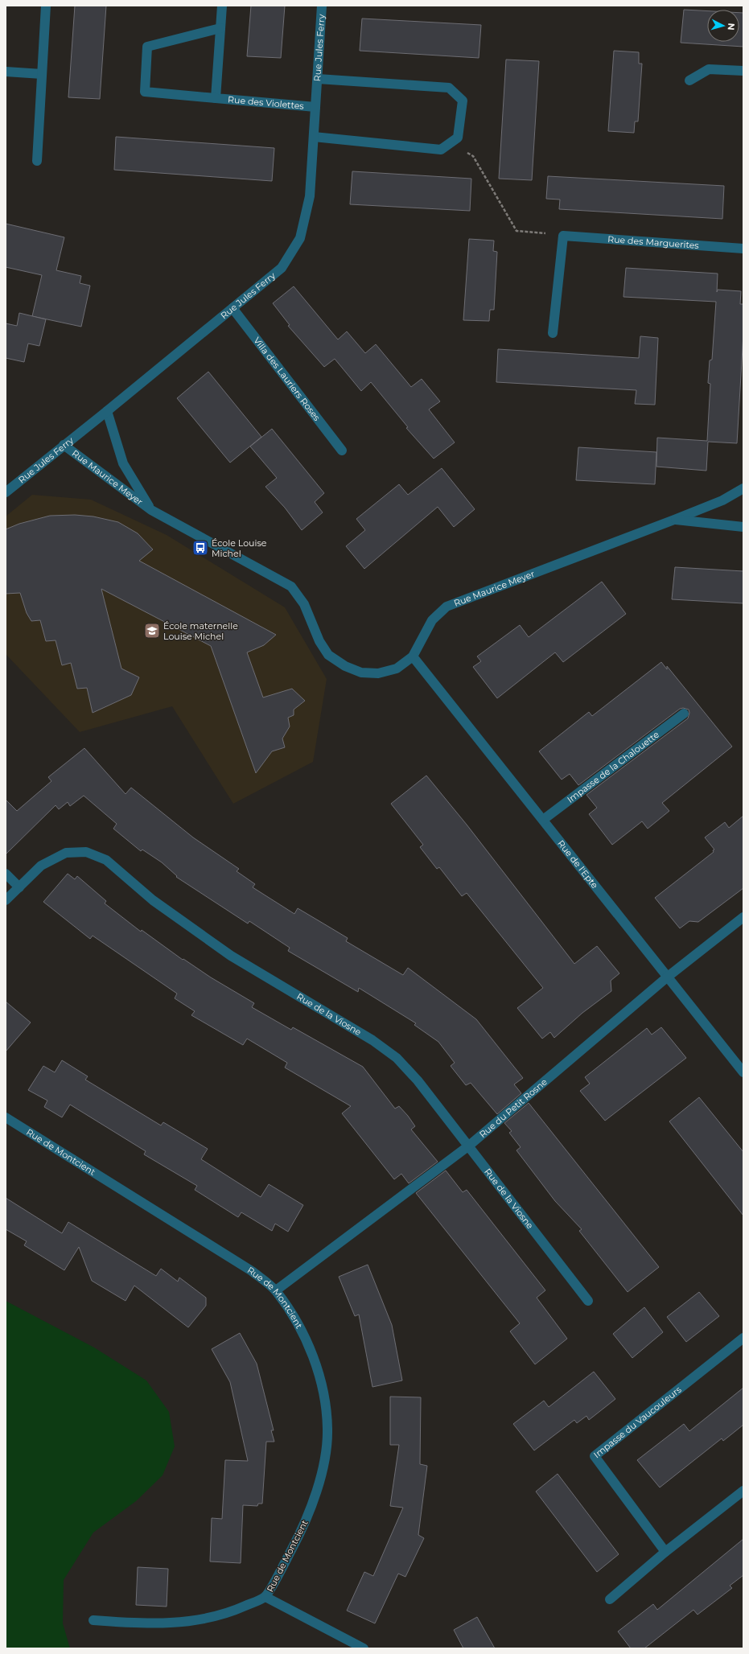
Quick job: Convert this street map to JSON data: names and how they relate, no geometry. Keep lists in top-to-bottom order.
{
  "streets": {
    "street": [
      "Rue Jules Ferry",
      "Rue des Violettes",
      "Rue des Marguerites",
      "Villa des Lauriers Roses",
      "Rue Maurice Meyer",
      "Impasse de la Chalouette",
      "Rue de l'Epte",
      "Rue de la Viosne",
      "Rue du Petit Rosne",
      "Rue de Montcient",
      "Impasse du Vaucouleurs"
    ]
  },
  "crossings": [
    ["Rue Jules Ferry", "Rue des Violettes"],
    ["Rue Jules Ferry", "Villa des Lauriers Roses"],
    ["Rue Jules Ferry", "Rue Maurice Meyer"],
    ["Rue Maurice Meyer", "Rue de l'Epte"],
    ["Impasse de la Chalouette", "Rue de l'Epte"],
    ["Rue de l'Epte", "Rue du Petit Rosne"],
    ["Rue de la Viosne", "Rue du Petit Rosne"],
    ["Rue du Petit Rosne", "Rue de Montcient"]
  ],
  "places": {
    "bus stop": ["École Louise Michel"],
    "school or university": ["École maternelle Louise Michel"]
  },
  "north": "right"
}
